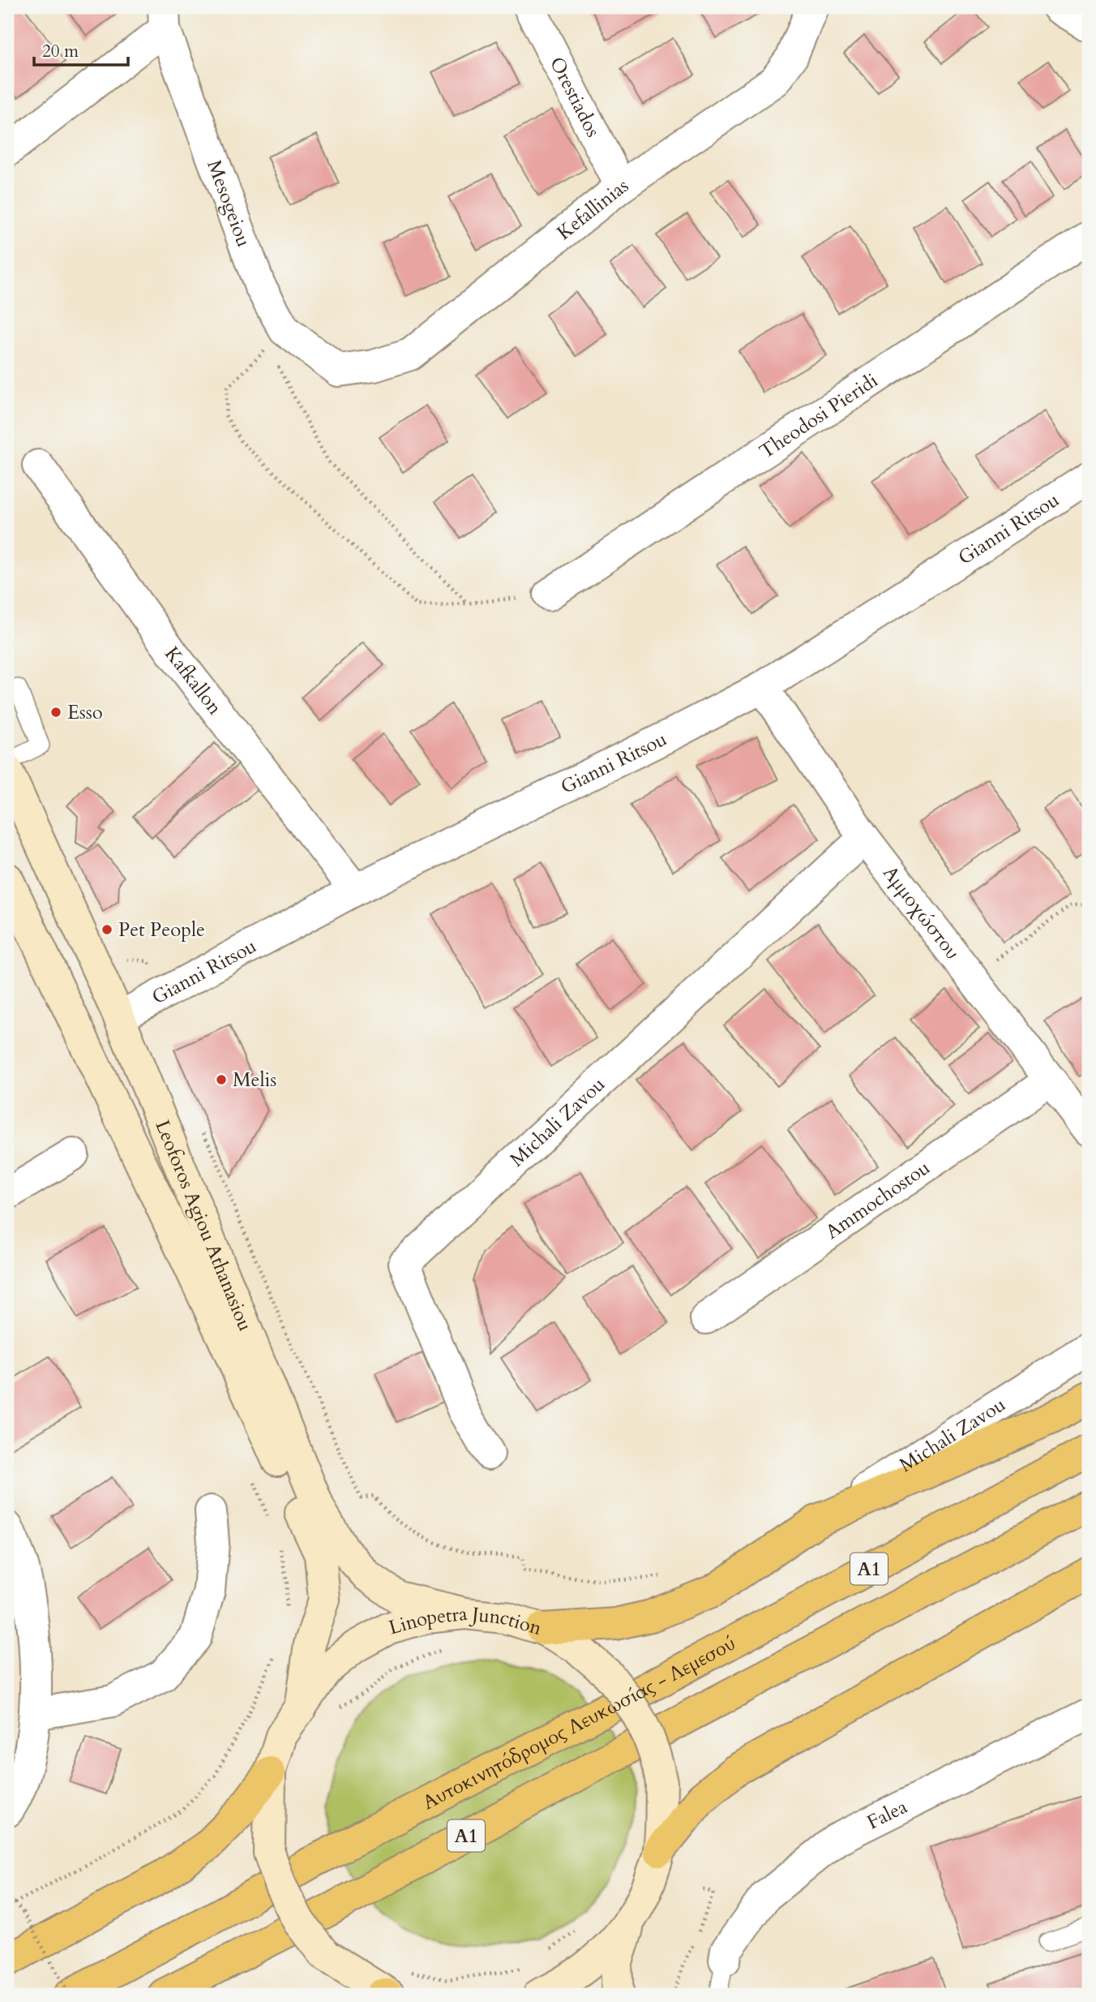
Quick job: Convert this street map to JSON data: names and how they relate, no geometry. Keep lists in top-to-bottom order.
{
  "streets": {
    "highway": ["A1", "Αυτοκινητόδρομος Λευκωσίας - Λεμεσού"],
    "main road": ["Leoforos Agiou Athanasiou", "Linopetra Junction"],
    "street": [
      "Orestiados",
      "Mesogeiou",
      "Kefallinias",
      "Theodosi Pieridi",
      "Gianni Ritsou",
      "Kafkallon",
      "Αμμοχώστου",
      "Michali Zavou",
      "Ammochostou",
      "Falea"
    ]
  },
  "crossings": [
    ["Orestiados", "Kefallinias"],
    ["Mesogeiou", "Kefallinias"],
    ["Gianni Ritsou", "Kafkallon"],
    ["Gianni Ritsou", "Αμμοχώστου"],
    ["Gianni Ritsou", "Leoforos Agiou Athanasiou"],
    ["Αμμοχώστου", "Michali Zavou"],
    ["Αμμοχώστου", "Ammochostou"],
    ["Leoforos Agiou Athanasiou", "Linopetra Junction"]
  ],
  "places": ["Esso", "Pet People", "Melis"],
  "scale_bar": "20 m"
}
